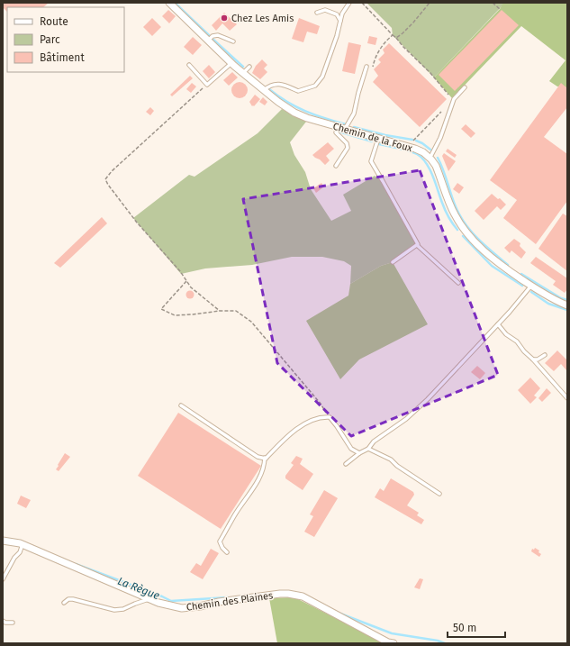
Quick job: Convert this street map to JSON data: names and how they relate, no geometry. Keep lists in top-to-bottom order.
{
  "streets": {
    "street": ["Chemin de la Foux", "Chemin des Plaines"]
  },
  "water": ["La Règue"],
  "places": ["Chez Les Amis"],
  "legend": ["Route", "Parc", "Bâtiment"],
  "scale_bar": "50 m"
}
